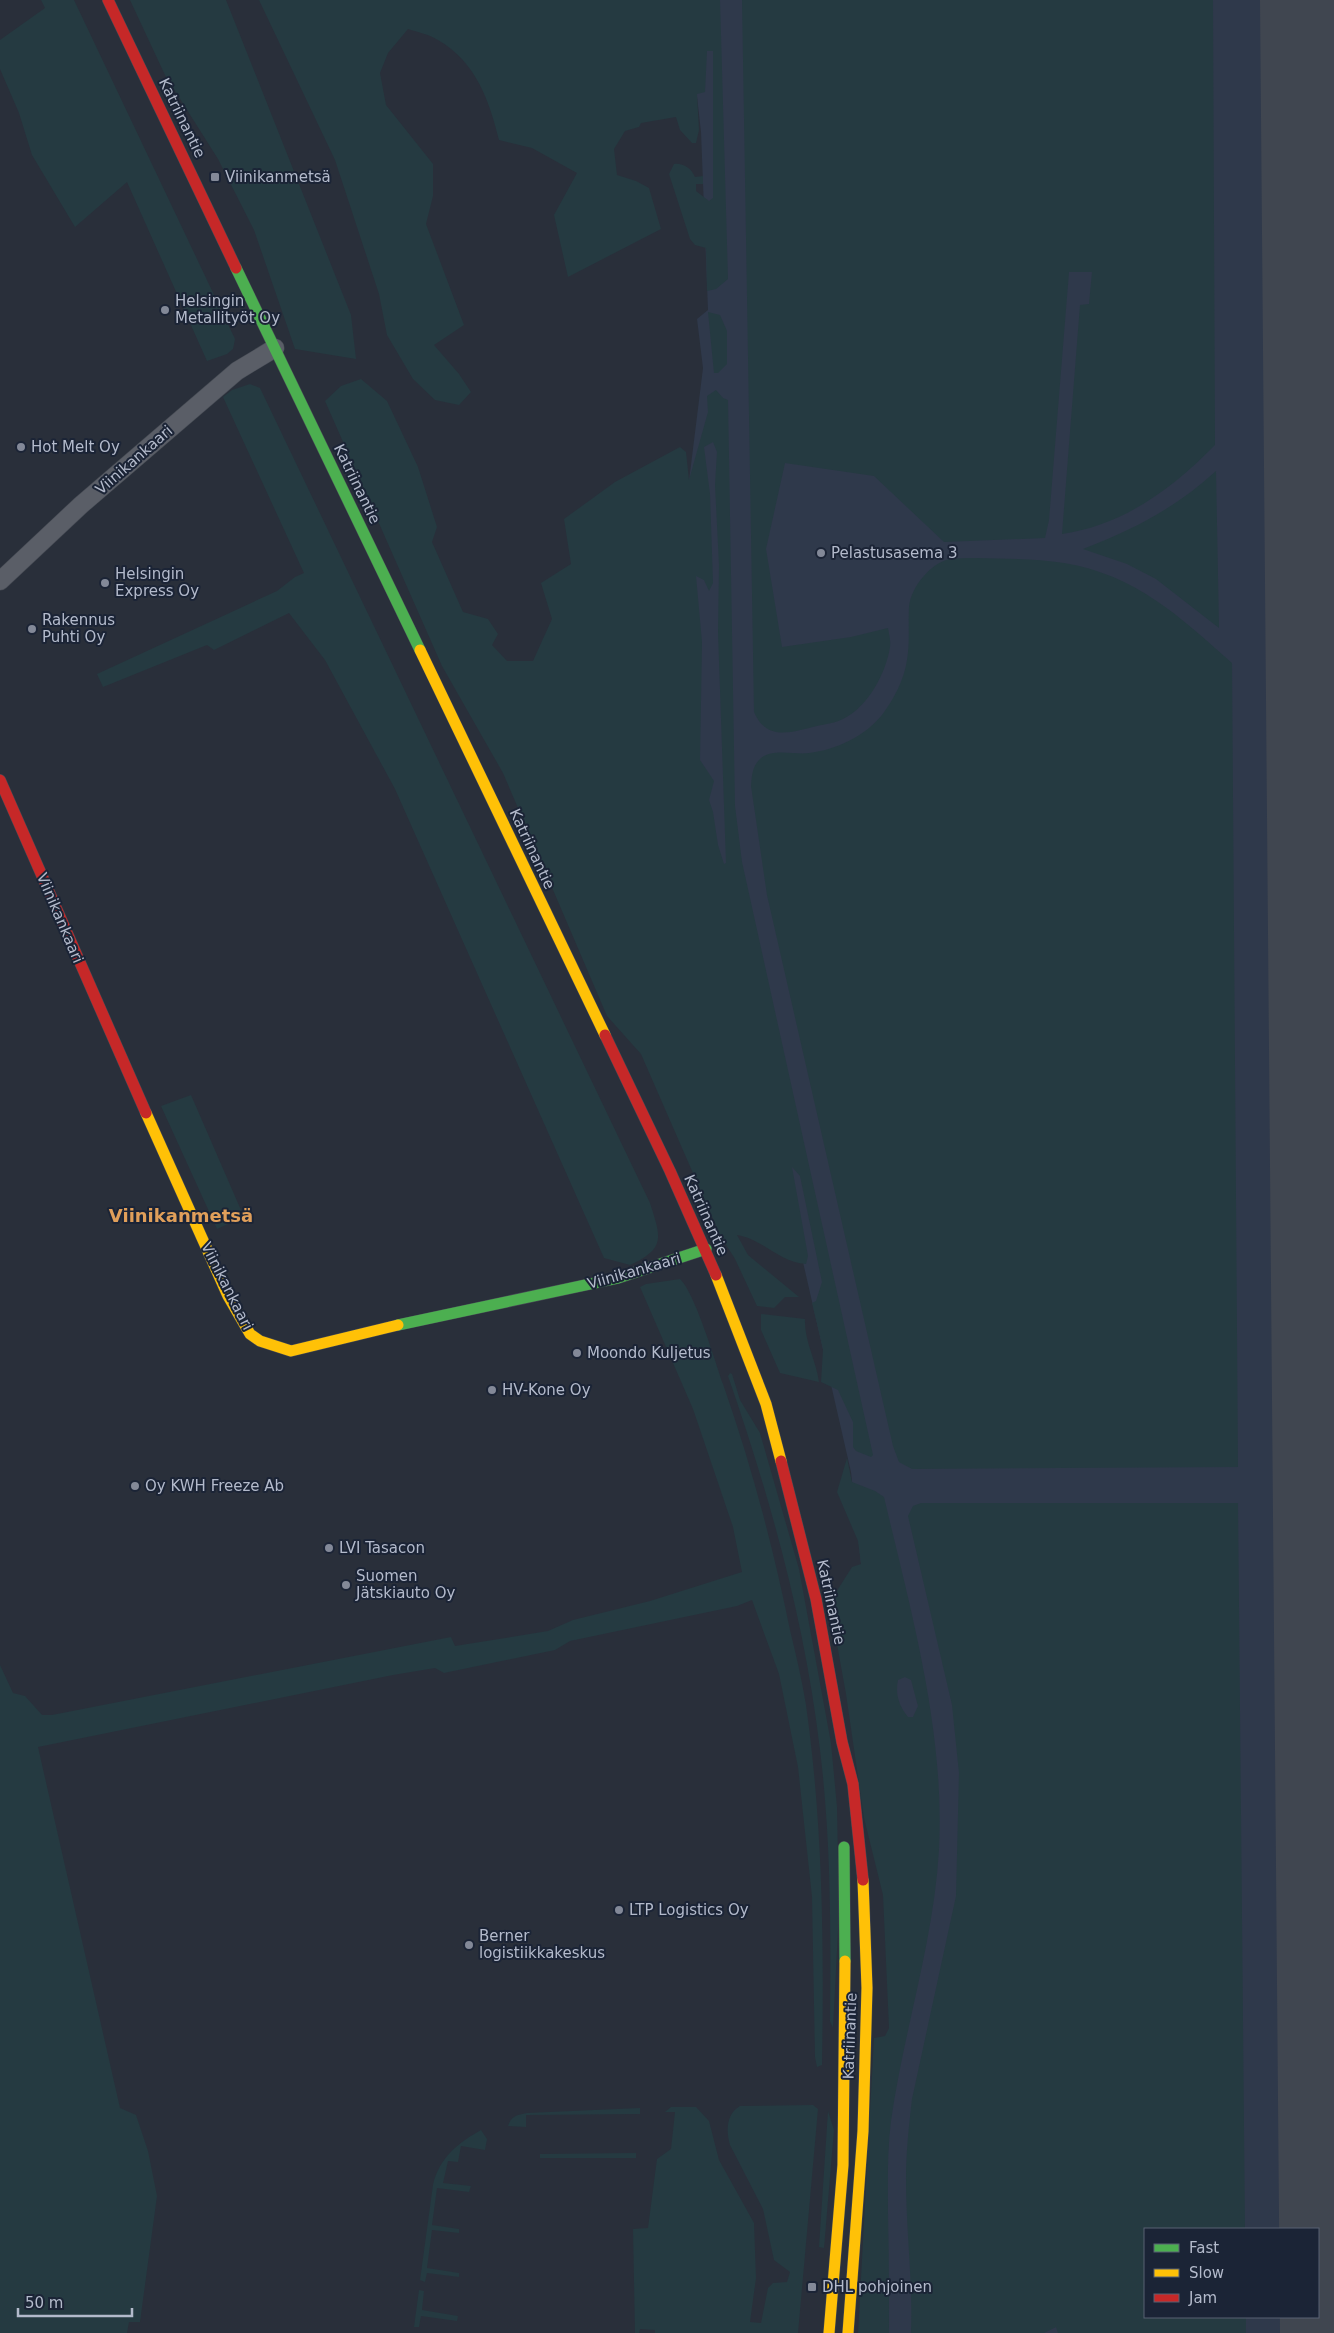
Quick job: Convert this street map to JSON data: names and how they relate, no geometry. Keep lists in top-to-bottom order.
{
  "streets": {
    "main road": ["Katriinantie", "Viinikankaari"]
  },
  "crossings": [
    ["Katriinantie", "Viinikankaari"]
  ],
  "districts": ["Viinikanmetsä"],
  "places": {
    "transit": ["Viinikanmetsä", "DHL pohjoinen"],
    "other": [
      "Helsingin Metallityöt Oy",
      "Hot Melt Oy",
      "Pelastusasema 3",
      "Helsingin Express Oy",
      "Rakennus Puhti Oy",
      "Moondo Kuljetus",
      "HV-Kone Oy",
      "Oy KWH Freeze Ab",
      "LVI Tasacon",
      "Suomen Jätskiauto Oy",
      "LTP Logistics Oy",
      "Berner logistiikkakeskus"
    ]
  },
  "legend": ["Fast", "Slow", "Jam"],
  "scale_bar": "50 m"
}
